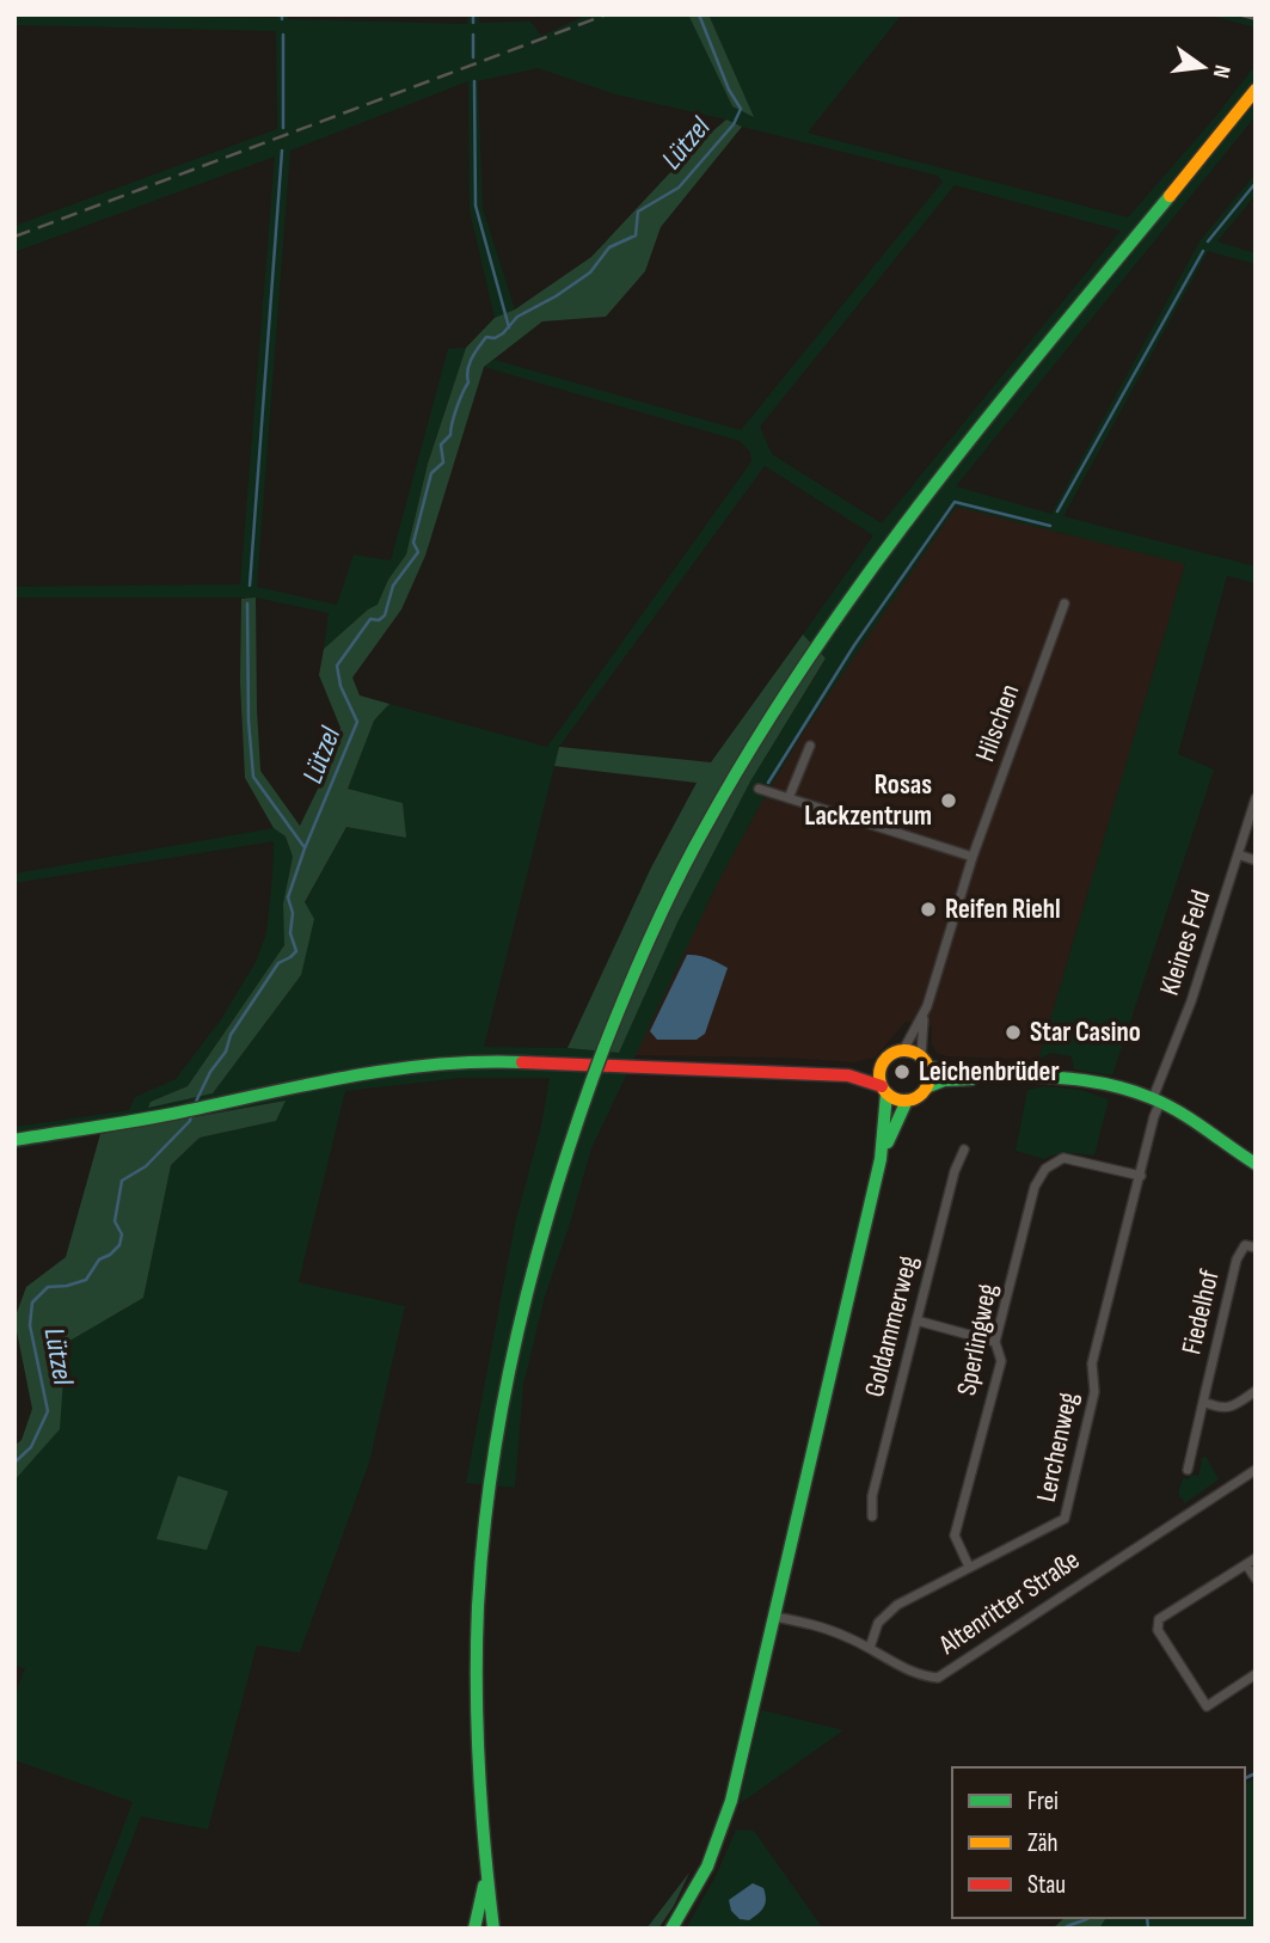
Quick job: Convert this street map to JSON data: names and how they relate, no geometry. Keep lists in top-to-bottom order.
{
  "streets": {
    "street": [
      "Hilschen",
      "Kleines Feld",
      "Fiedelhof",
      "Goldammerweg",
      "Sperlingweg",
      "Lerchenweg",
      "Altenritter Straße"
    ]
  },
  "crossings": [
    ["Kleines Feld", "Lerchenweg"],
    ["Sperlingweg", "Lerchenweg"],
    ["Lerchenweg", "Altenritter Straße"]
  ],
  "water": ["Lützel"],
  "places": [
    "Rosas Lackzentrum",
    "Reifen Riehl",
    "Star Casino",
    "Leichenbrüder"
  ],
  "legend": ["Frei", "Zäh", "Stau"],
  "north": "right"
}
